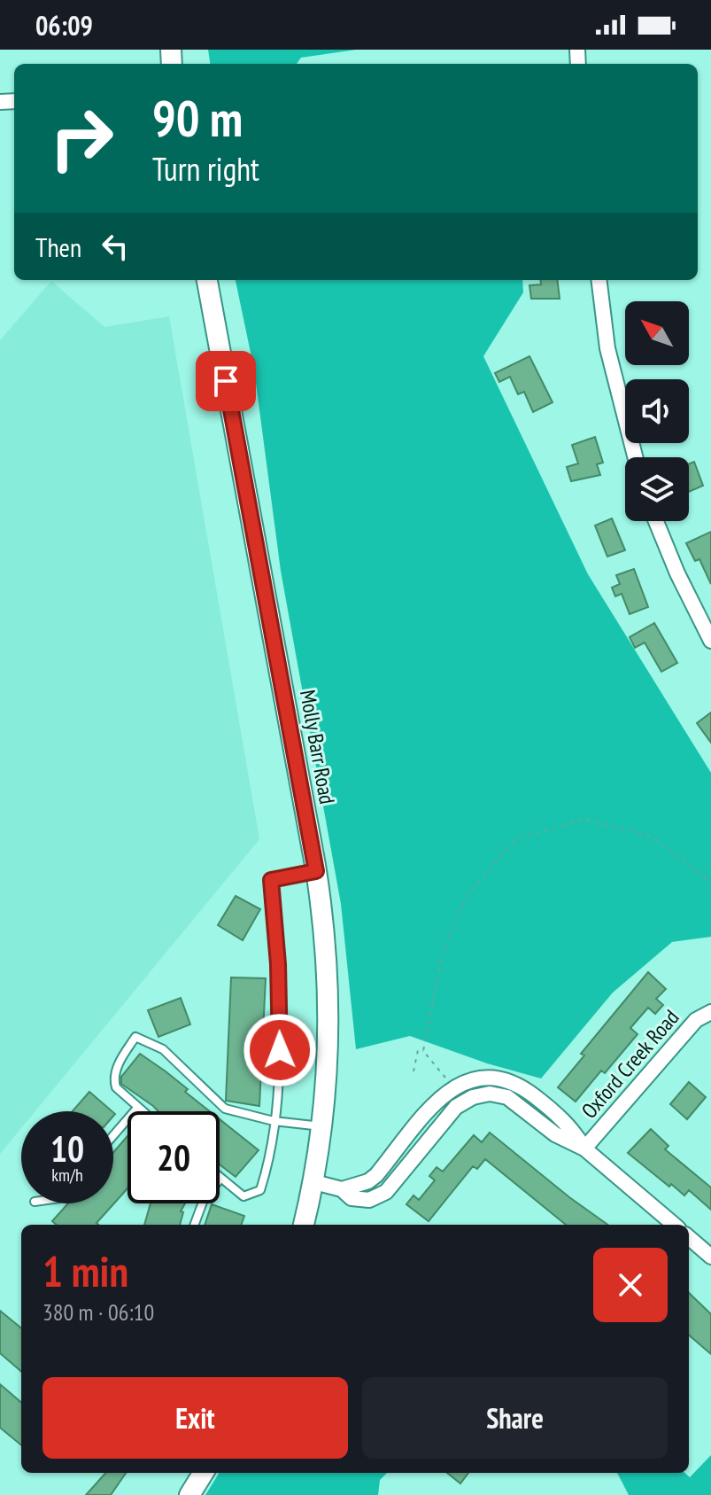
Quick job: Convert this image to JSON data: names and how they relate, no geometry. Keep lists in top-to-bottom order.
{
  "streets": {
    "main road": ["Molly Barr Road"],
    "street": ["Oxford Creek Road"]
  },
  "crossings": [
    ["Molly Barr Road", "Oxford Creek Road"]
  ],
  "north": "top left",
  "page": {
    "status": "06:09",
    "turn": ["90 m", "Turn right"],
    "then": "Then",
    "speed": "10 km/h",
    "limit": "20",
    "heading": ["1 min", "380 m · 06:10"],
    "buttons": ["Exit", "Share"]
  }
}
